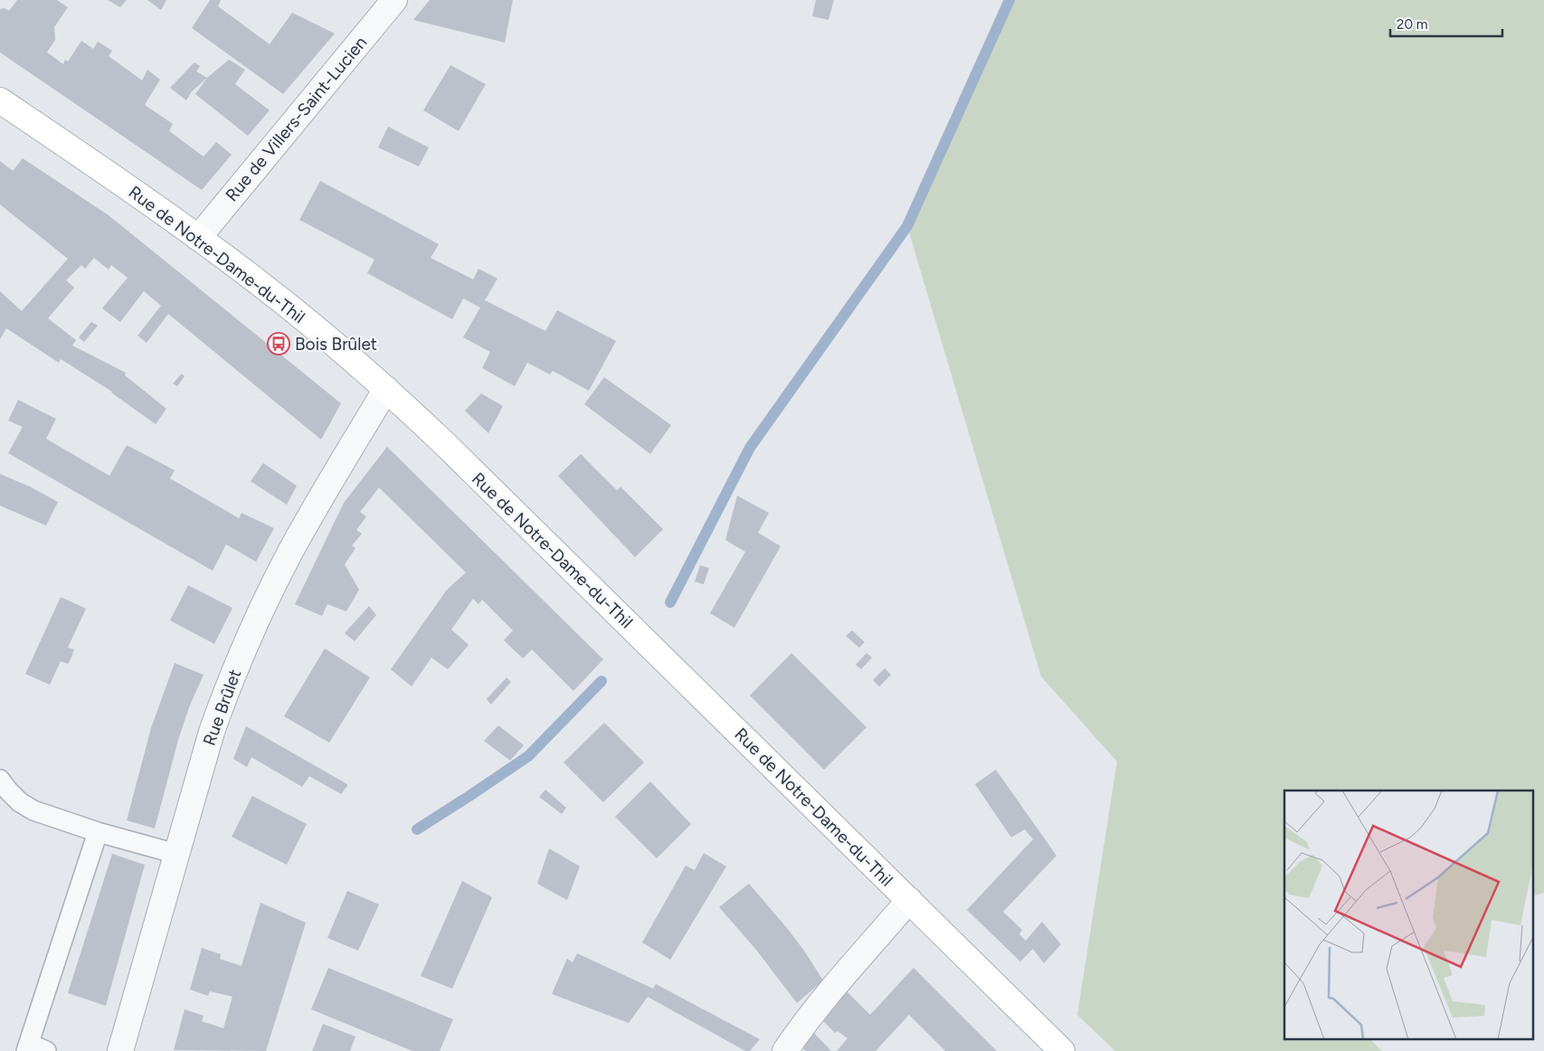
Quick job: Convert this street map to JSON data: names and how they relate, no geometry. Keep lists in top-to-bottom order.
{
  "streets": {
    "main road": ["Rue de Notre-Dame-du-Thil"],
    "street": ["Rue de Villers-Saint-Lucien", "Rue Brûlet"]
  },
  "crossings": [
    ["Rue de Villers-Saint-Lucien", "Rue de Notre-Dame-du-Thil"],
    ["Rue de Notre-Dame-du-Thil", "Rue Brûlet"]
  ],
  "places": {
    "bus stop": ["Bois Brûlet"]
  },
  "scale_bar": "20 m"
}
